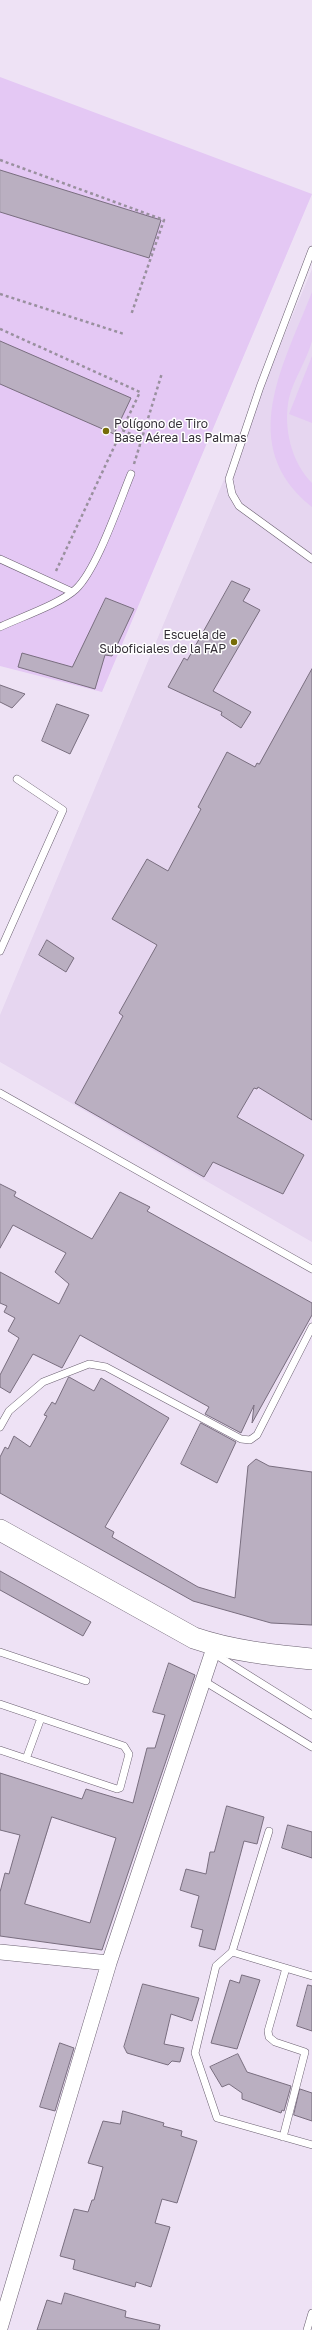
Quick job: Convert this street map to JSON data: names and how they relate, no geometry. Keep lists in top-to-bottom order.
{
  "places": ["Polígono de Tiro Base Aérea Las Palmas", "Escuela de Suboficiales de la FAP"]
}
